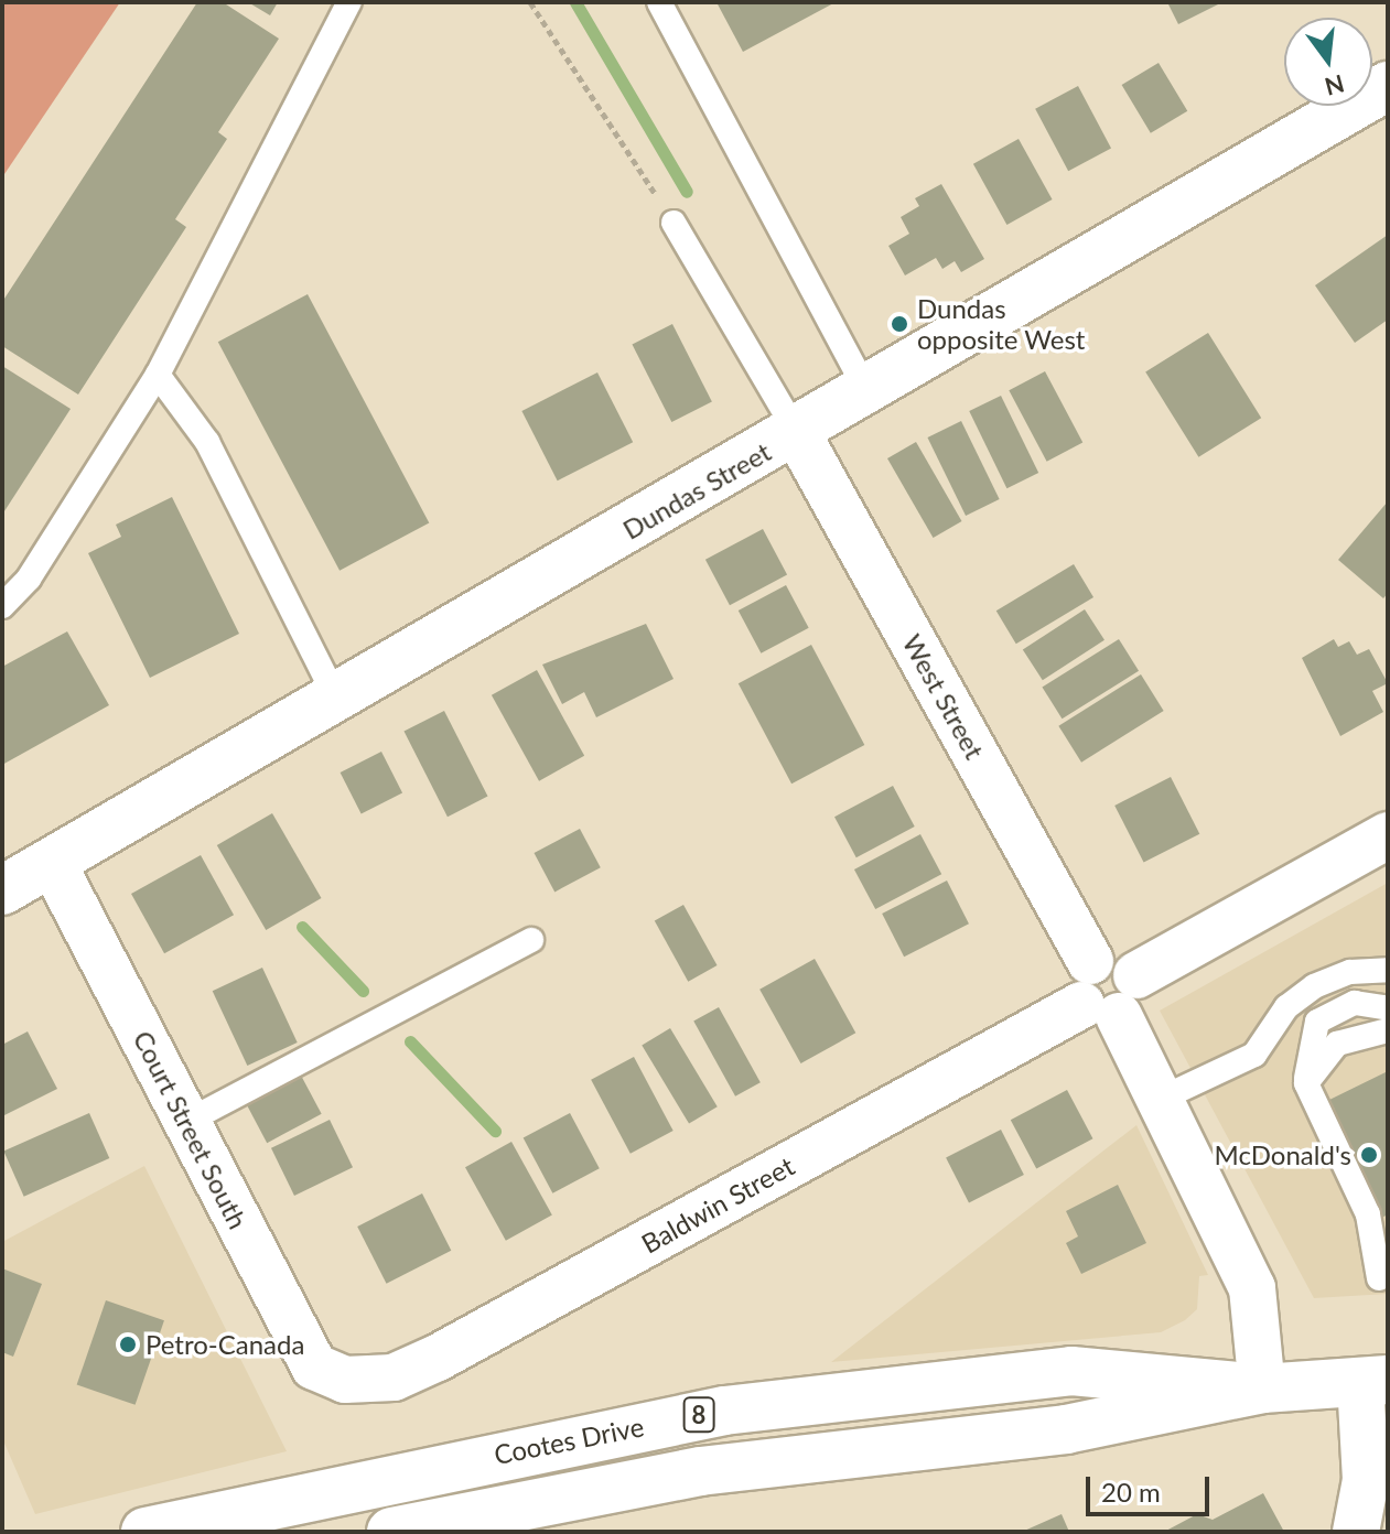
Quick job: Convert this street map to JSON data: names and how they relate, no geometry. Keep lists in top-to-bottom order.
{
  "streets": {
    "main road": ["Dundas Street", "8", "Cootes Drive"],
    "street": ["West Street", "Court Street South", "Baldwin Street"]
  },
  "crossings": [
    ["Dundas Street", "West Street"],
    ["Dundas Street", "Court Street South"],
    ["West Street", "Baldwin Street"],
    ["West Street", "Cootes Drive"],
    ["Court Street South", "Baldwin Street"]
  ],
  "places": ["Dundas opposite West", "McDonald's", "Petro-Canada"],
  "scale_bar": "20 m",
  "north": "bottom"
}
